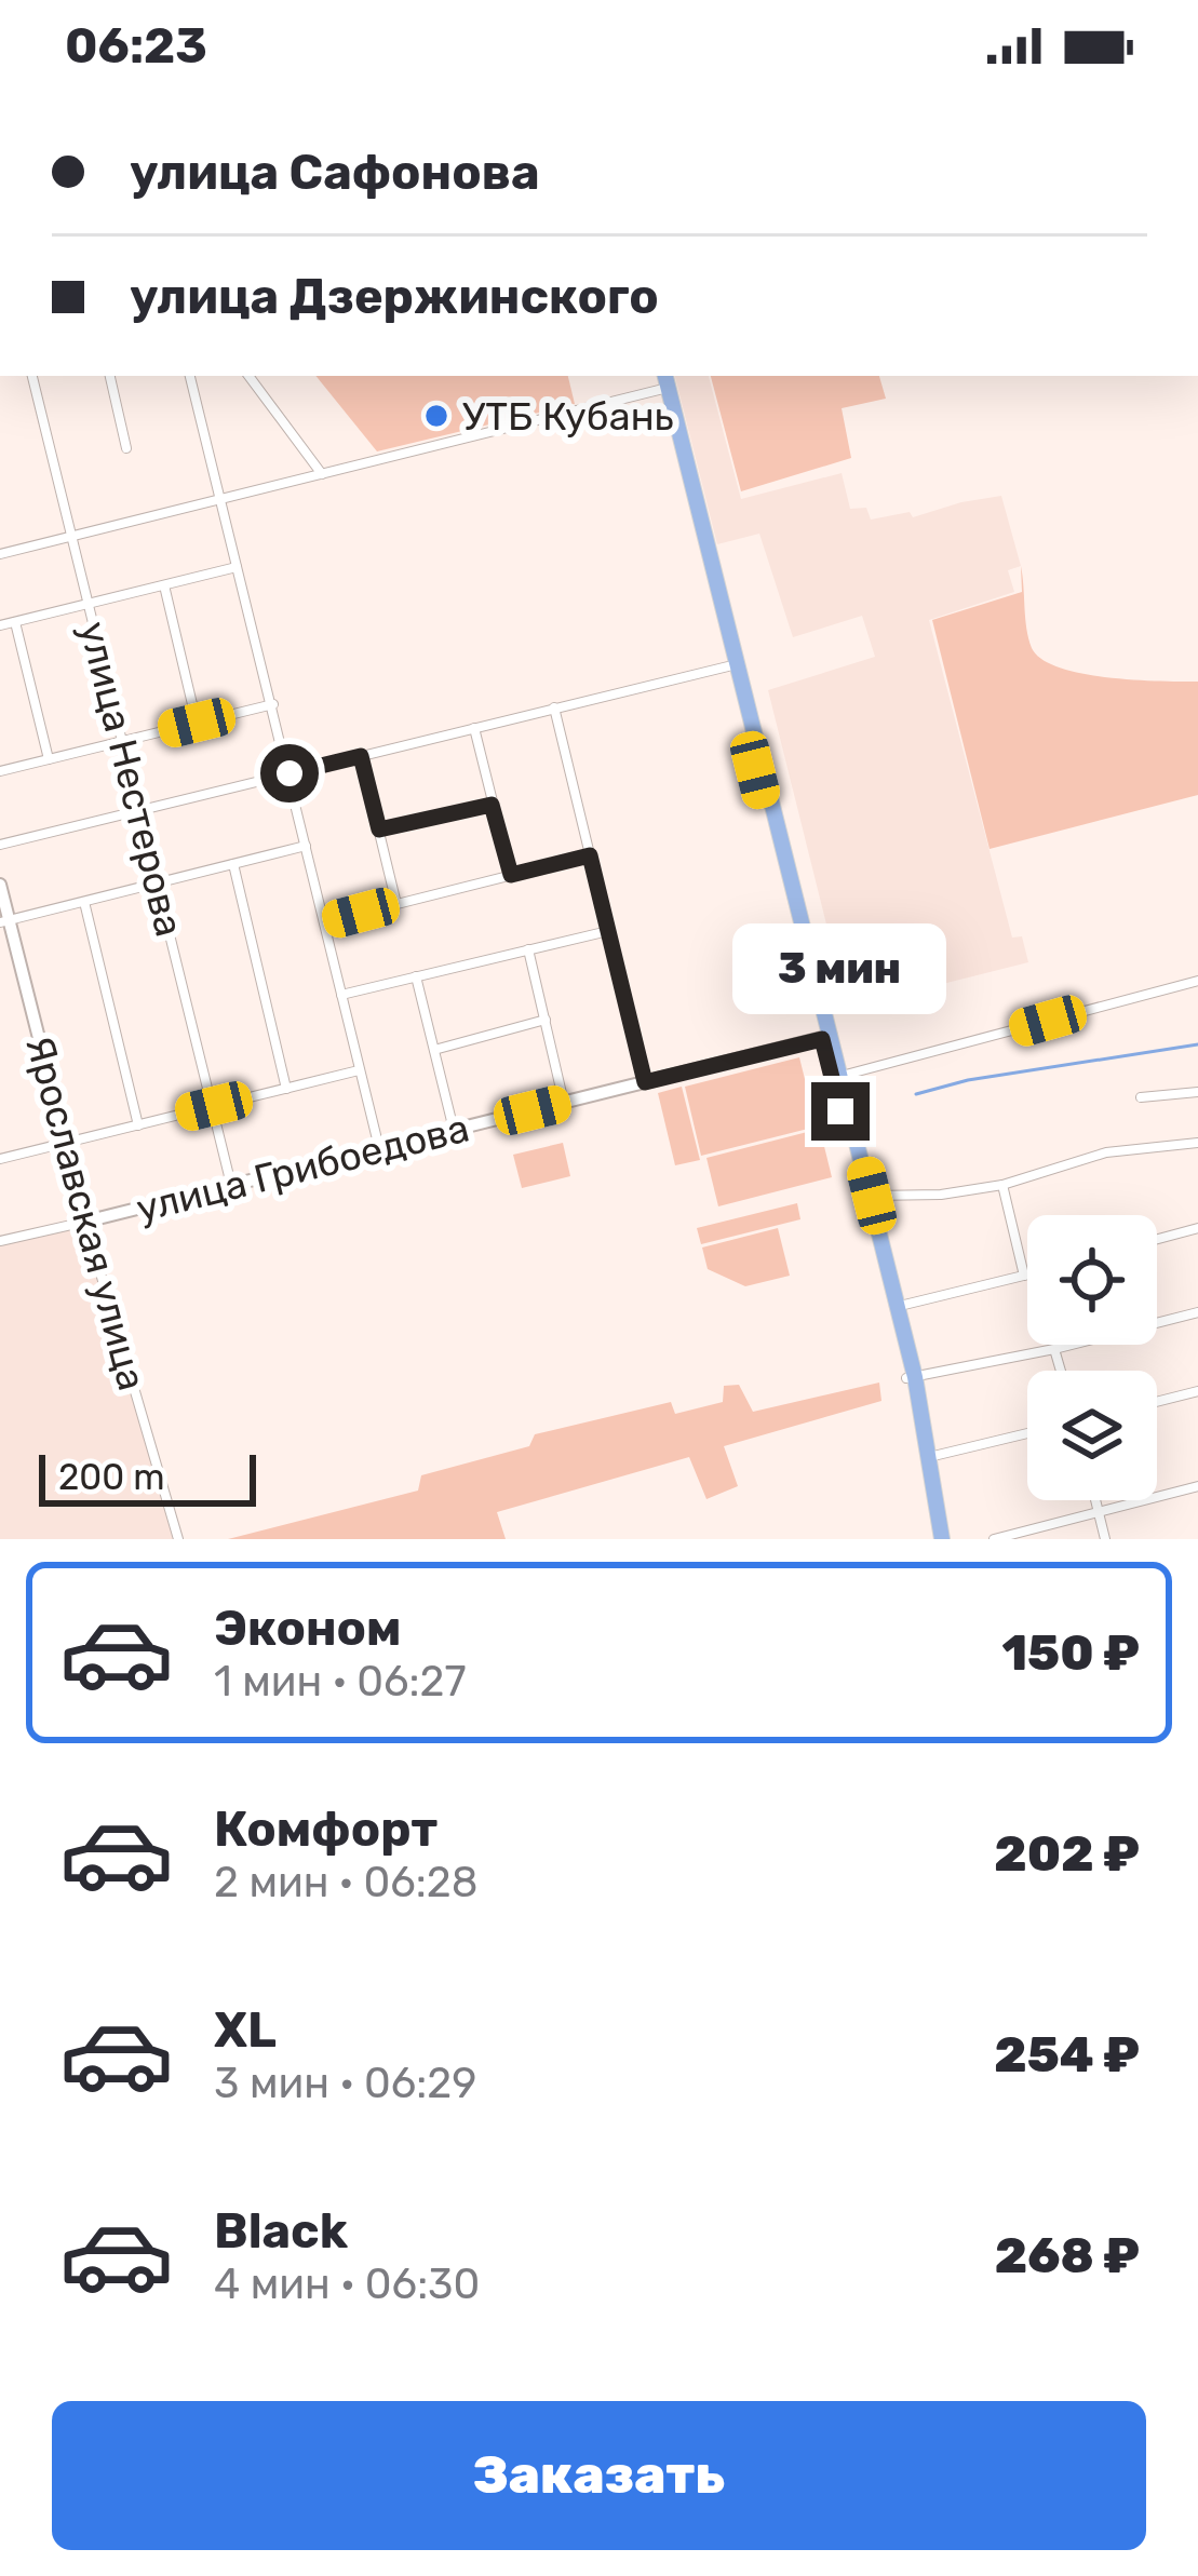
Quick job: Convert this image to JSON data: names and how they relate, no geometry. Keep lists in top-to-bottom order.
{
  "streets": {
    "street": ["улица Нестерова", "улица Грибоедова", "Ярославская улица"]
  },
  "crossings": [
    ["улица Нестерова", "улица Грибоедова"],
    ["улица Грибоедова", "Ярославская улица"]
  ],
  "places": ["УТБ Кубань"],
  "scale_bar": "200 m",
  "page": {
    "status": "06:23",
    "banner": ["улица Сафонова", "улица Дзержинского"],
    "bubble": "3 мин",
    "scale": "200 m",
    "list": [
      {
        "name": "Эконом",
        "note": "1 мин · 06:27",
        "value": "150 ₽"
      },
      {
        "name": "Комфорт",
        "note": "2 мин · 06:28",
        "value": "202 ₽"
      },
      {
        "name": "XL",
        "note": "3 мин · 06:29",
        "value": "254 ₽"
      },
      {
        "name": "Black",
        "note": "4 мин · 06:30",
        "value": "268 ₽"
      }
    ],
    "buttons": "Заказать"
  }
}
